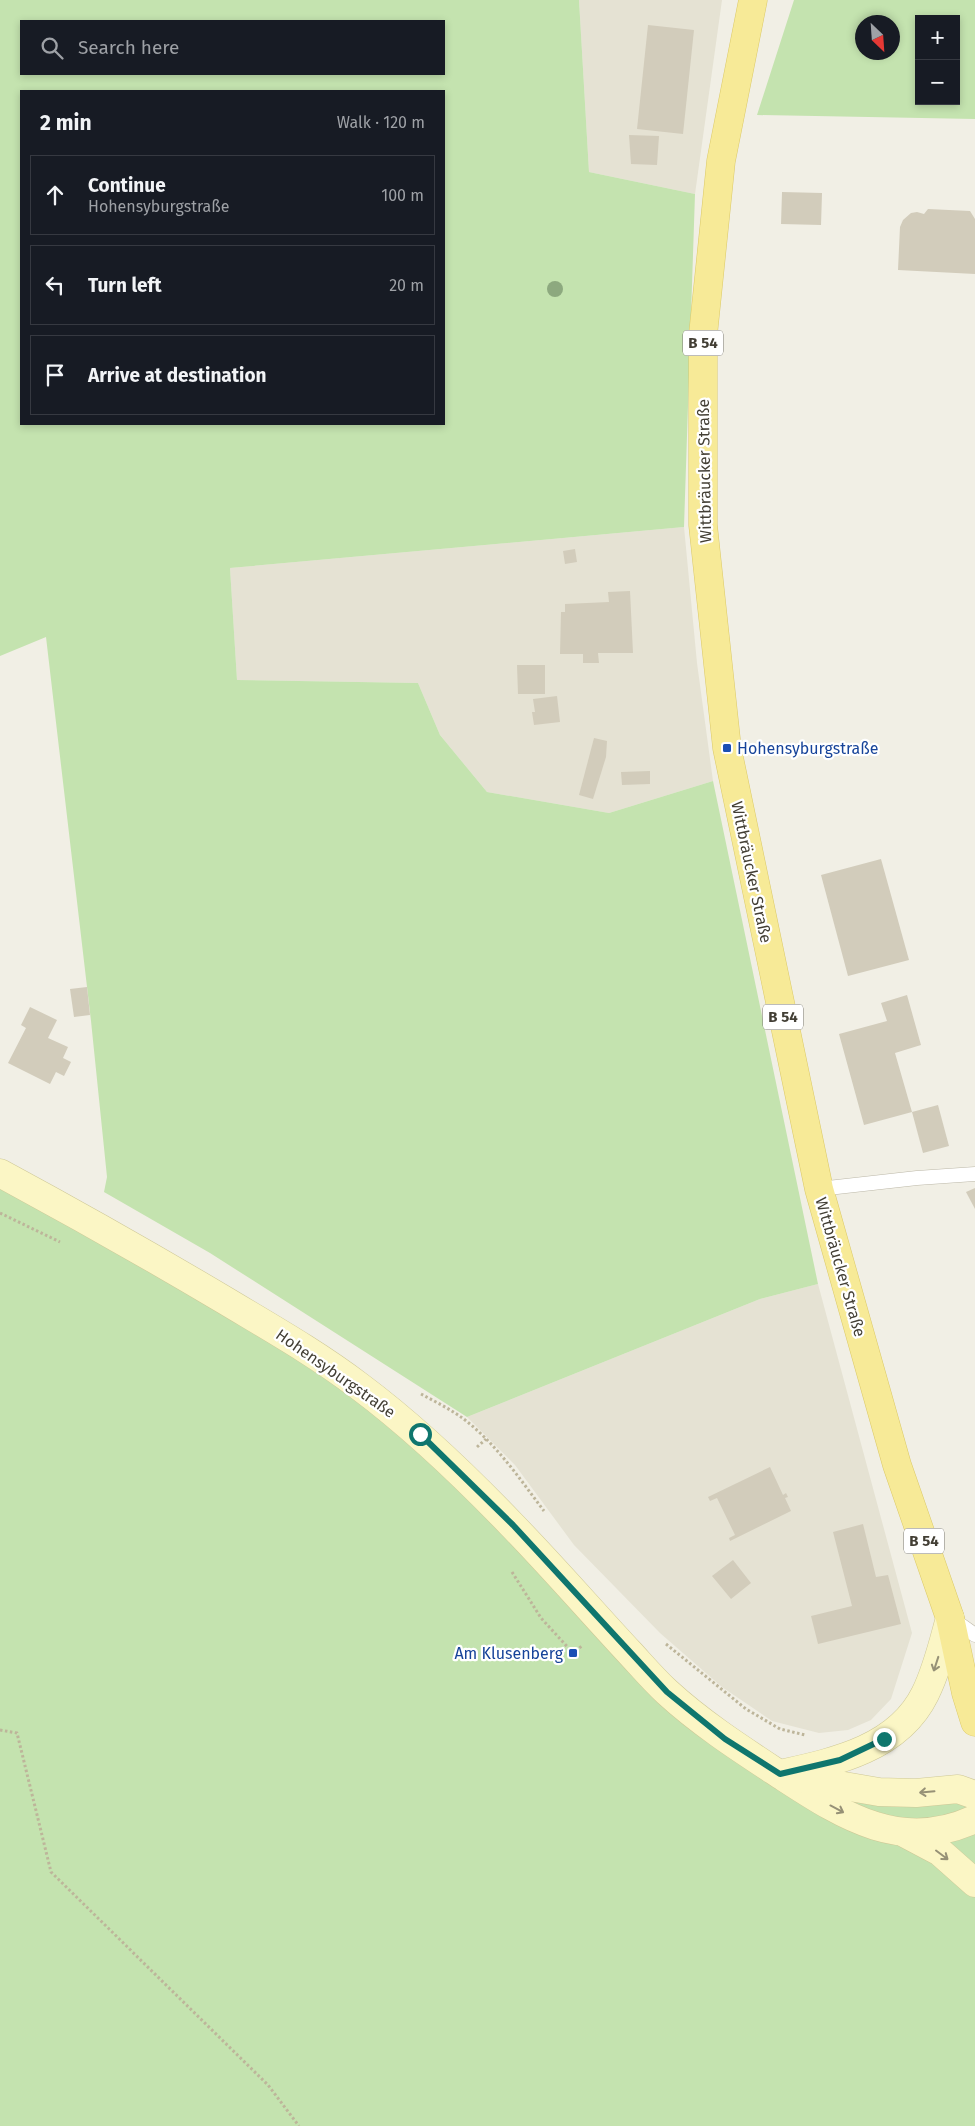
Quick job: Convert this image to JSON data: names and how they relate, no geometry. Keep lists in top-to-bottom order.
{
  "streets": {
    "main road": ["B 54", "Wittbräucker Straße", "Hohensyburgstraße"]
  },
  "places": {
    "transit": ["Hohensyburgstraße", "Am Klusenberg"]
  },
  "north": "bottom right",
  "page": {
    "map_buttons": ["+", "−"],
    "search": "Search here",
    "heading": ["2 min", "Walk · 120 m"],
    "list": [
      ["Continue", "Hohensyburgstraße", "100 m"],
      ["Turn left", "20 m"],
      "Arrive at destination"
    ]
  }
}
